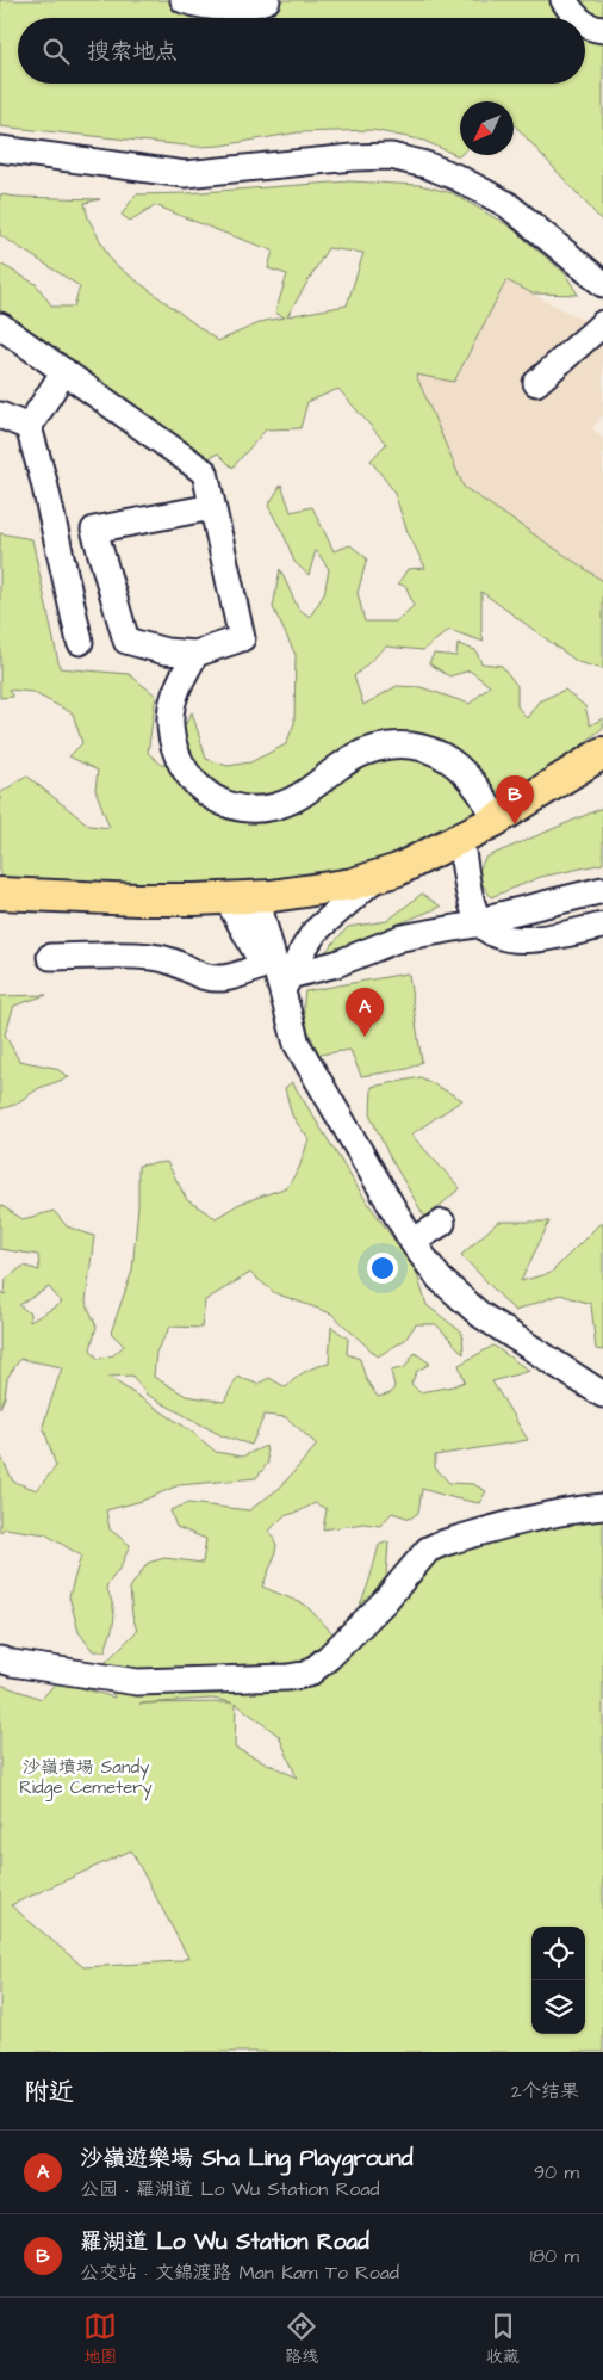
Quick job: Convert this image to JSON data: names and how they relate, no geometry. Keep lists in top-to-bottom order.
{
  "parks": ["沙嶺墳場 Sandy Ridge Cemetery"],
  "north": "bottom left",
  "page": {
    "search": "搜索地点",
    "pins": ["B", "A"],
    "heading": ["附近", "2个结果"],
    "list": [
      {
        "mark": "A",
        "name": "沙嶺遊樂場 Sha Ling Playground",
        "note": "公园 · 羅湖道 Lo Wu Station Road",
        "value": "90 m"
      },
      {
        "mark": "B",
        "name": "羅湖道 Lo Wu Station Road",
        "note": "公交站 · 文錦渡路 Man Kam To Road",
        "value": "180 m"
      }
    ],
    "nav": ["地图", "路线", "收藏"]
  }
}
